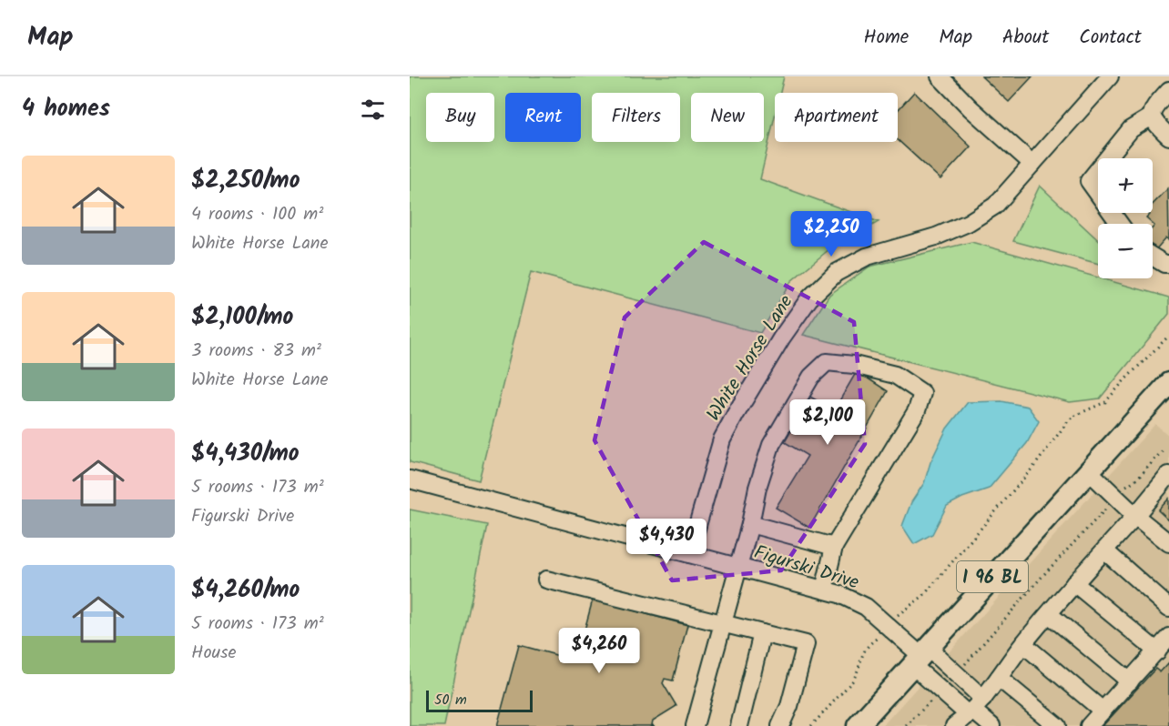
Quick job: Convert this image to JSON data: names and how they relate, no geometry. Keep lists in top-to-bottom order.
{
  "streets": {
    "main road": ["I 96 BL"],
    "street": ["White Horse Lane", "Figurski Drive"]
  },
  "crossings": [
    ["White Horse Lane", "Figurski Drive"],
    ["Figurski Drive", "I 96 BL"]
  ],
  "scale_bar": "50 m",
  "page": {
    "header": "Map",
    "nav": [
      "Home",
      "Map",
      "About",
      "Contact"
    ],
    "heading": "4 homes",
    "chip": [
      "Buy",
      "Rent",
      "Filters",
      "New",
      "Apartment"
    ],
    "list": [
      {
        "name": "$2,250/mo",
        "note": "4 rooms · 100 m² · White Horse Lane"
      },
      {
        "name": "$2,100/mo",
        "note": "3 rooms · 83 m² · White Horse Lane"
      },
      {
        "name": "$4,430/mo",
        "note": "5 rooms · 173 m² · Figurski Drive"
      },
      {
        "name": "$4,260/mo",
        "note": "5 rooms · 173 m² · House"
      }
    ],
    "map_buttons": ["+", "−"],
    "price": [
      "$2,250",
      "$2,100",
      "$4,430",
      "$4,260"
    ],
    "scale": "50 m"
  }
}
